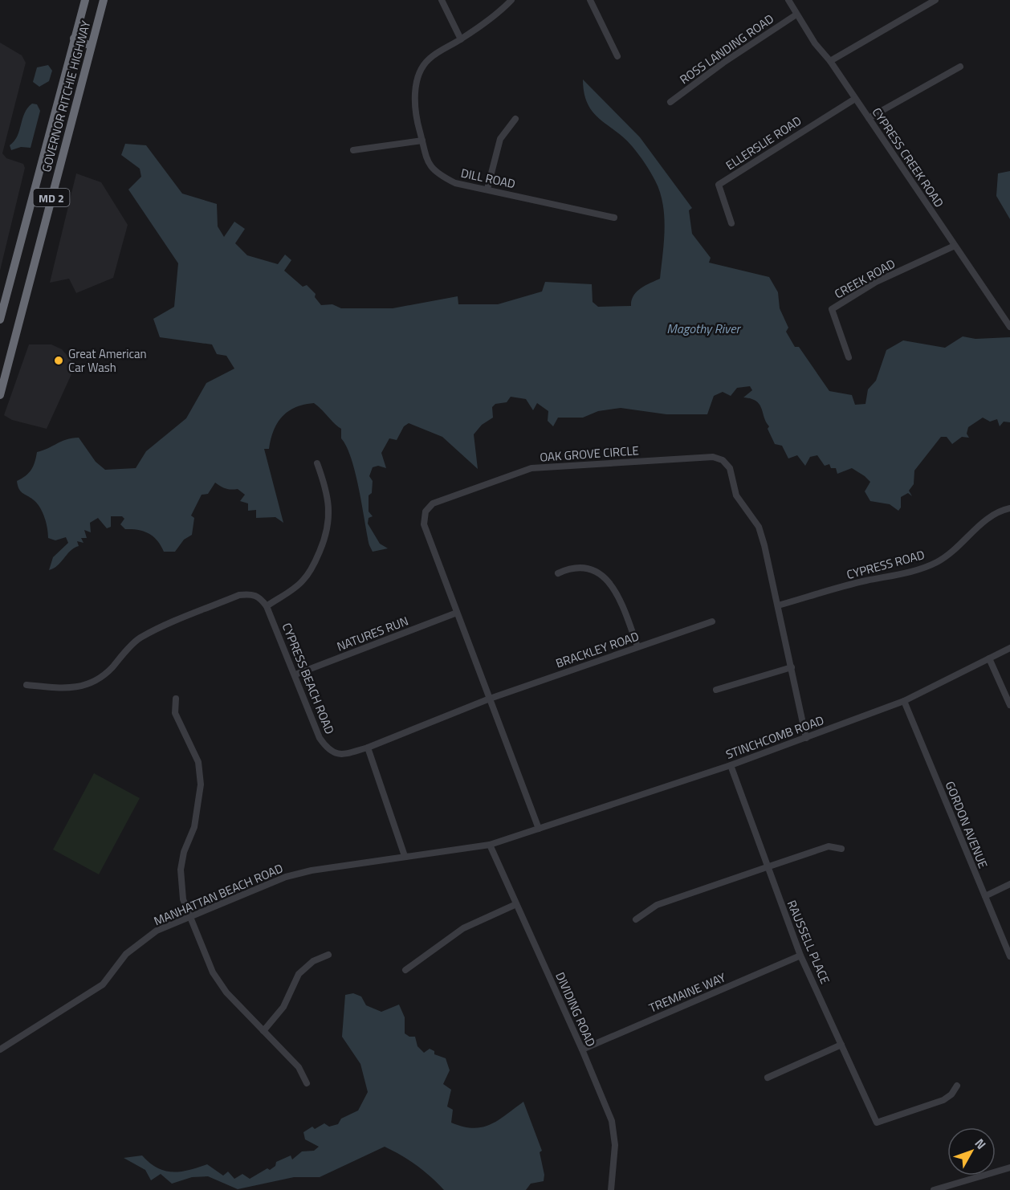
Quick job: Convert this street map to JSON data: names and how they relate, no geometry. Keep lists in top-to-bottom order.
{
  "streets": {
    "highway": ["GOVERNOR RITCHIE HIGHWAY", "MD 2"],
    "street": [
      "ROSS LANDING ROAD",
      "ELLERSLIE ROAD",
      "CYPRESS CREEK ROAD",
      "DILL ROAD",
      "CREEK ROAD",
      "OAK GROVE CIRCLE",
      "CYPRESS ROAD",
      "NATURES RUN",
      "BRACKLEY ROAD",
      "CYPRESS BEACH ROAD",
      "STINCHCOMB ROAD",
      "GORDON AVENUE",
      "MANHATTAN BEACH ROAD",
      "RAUSSELL PLACE",
      "TREMAINE WAY",
      "DIVIDING ROAD"
    ]
  },
  "crossings": [
    ["ROSS LANDING ROAD", "CYPRESS CREEK ROAD"],
    ["ELLERSLIE ROAD", "CYPRESS CREEK ROAD"],
    ["CYPRESS CREEK ROAD", "CREEK ROAD"],
    ["OAK GROVE CIRCLE", "CYPRESS ROAD"],
    ["OAK GROVE CIRCLE", "NATURES RUN"],
    ["OAK GROVE CIRCLE", "BRACKLEY ROAD"],
    ["OAK GROVE CIRCLE", "STINCHCOMB ROAD"],
    ["OAK GROVE CIRCLE", "MANHATTAN BEACH ROAD"],
    ["NATURES RUN", "CYPRESS BEACH ROAD"],
    ["BRACKLEY ROAD", "CYPRESS BEACH ROAD"],
    ["STINCHCOMB ROAD", "GORDON AVENUE"],
    ["STINCHCOMB ROAD", "MANHATTAN BEACH ROAD"],
    ["STINCHCOMB ROAD", "RAUSSELL PLACE"],
    ["MANHATTAN BEACH ROAD", "DIVIDING ROAD"],
    ["RAUSSELL PLACE", "TREMAINE WAY"],
    ["TREMAINE WAY", "DIVIDING ROAD"]
  ],
  "water": ["Magothy River"],
  "places": ["Great American Car Wash"],
  "north": "top right"
}
